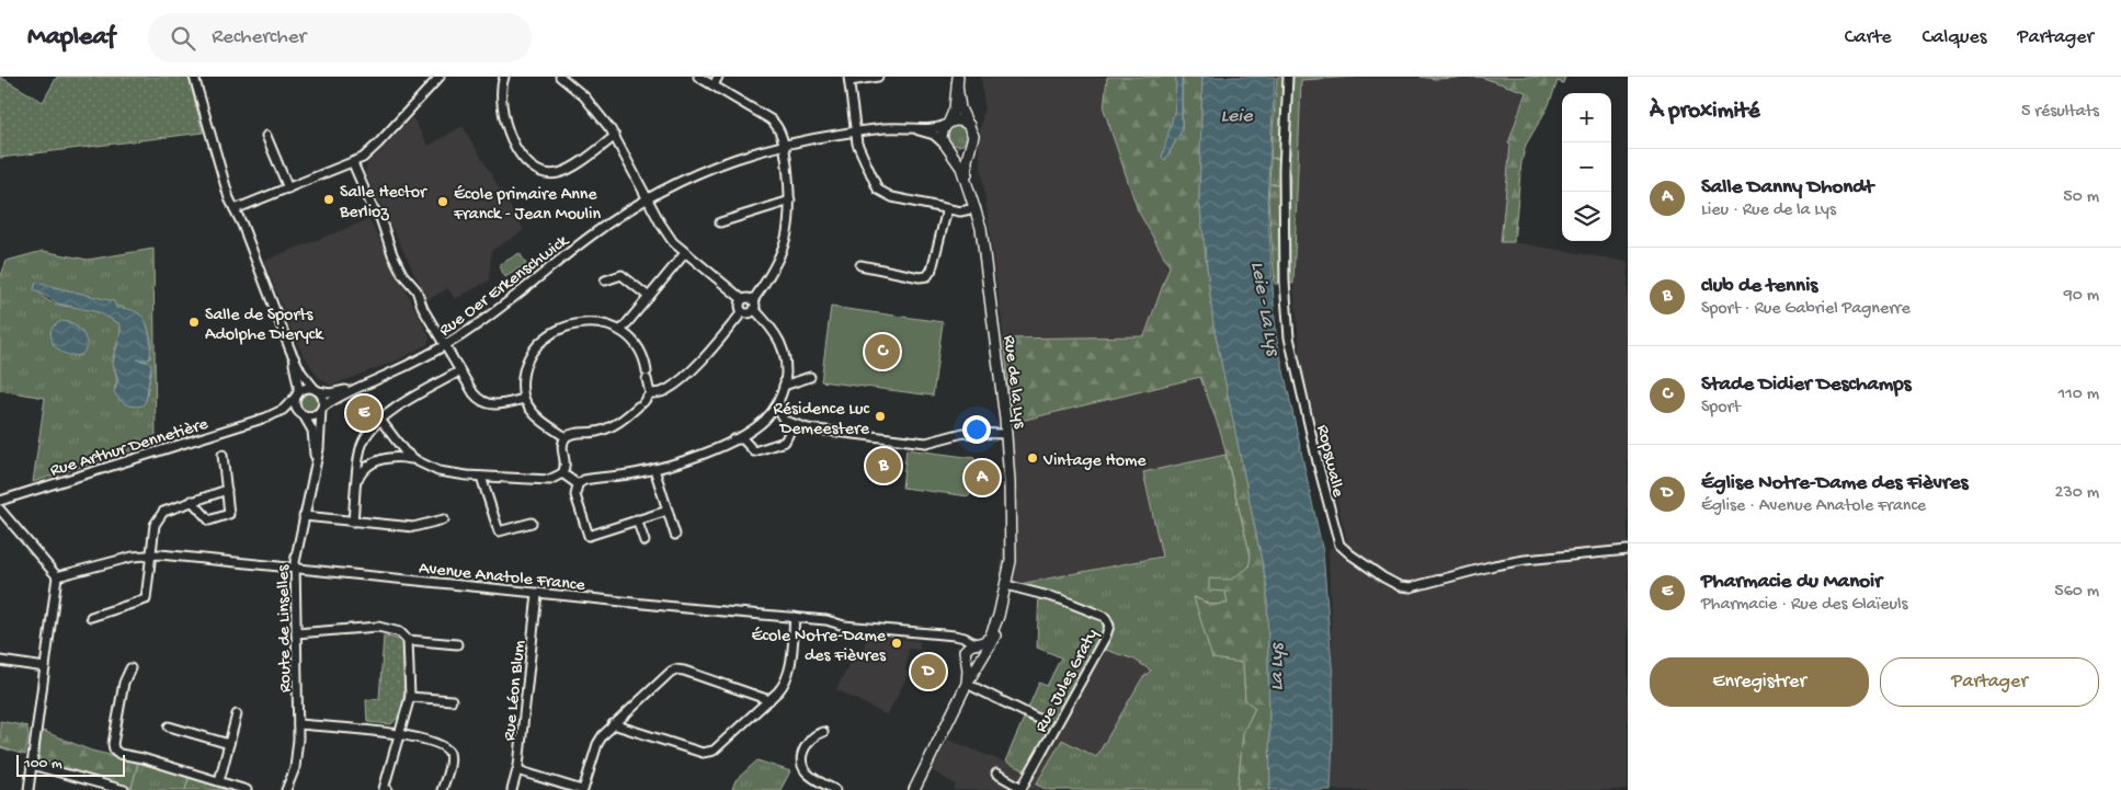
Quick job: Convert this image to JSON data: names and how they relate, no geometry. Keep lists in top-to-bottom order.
{
  "streets": {
    "main road": ["Rue de la Lys"],
    "street": [
      "Rue Oer Erkenschwick",
      "Rue Arthur Dennetière",
      "Ropswalle",
      "Avenue Anatole France",
      "Route de Linselles",
      "Rue Jules Graty",
      "Rue Léon Blum"
    ]
  },
  "crossings": [
    ["Rue Oer Erkenschwick", "Rue de la Lys"],
    ["Rue Oer Erkenschwick", "Rue Arthur Dennetière"],
    ["Rue Oer Erkenschwick", "Route de Linselles"],
    ["Rue de la Lys", "Avenue Anatole France"],
    ["Rue de la Lys", "Rue Jules Graty"],
    ["Rue Arthur Dennetière", "Route de Linselles"],
    ["Avenue Anatole France", "Route de Linselles"],
    ["Avenue Anatole France", "Rue Léon Blum"]
  ],
  "water": ["Leie", "Leie - La Lys", "La Lys"],
  "places": [
    "Salle Hector Berlioz",
    "École primaire Anne Franck - Jean Moulin",
    "Salle de Sports Adolphe Dieryck",
    "Résidence Luc Demeestere",
    "Vintage Home",
    "École Notre-Dame des Fièvres"
  ],
  "scale_bar": "100 m",
  "page": {
    "header": "Mapleaf",
    "search": "Rechercher",
    "nav": ["Carte", "Calques", "Partager"],
    "heading": ["À proximité", "5 résultats"],
    "map_buttons": ["+", "−"],
    "list": [
      {
        "mark": "A",
        "name": "Salle Danny Dhondt",
        "note": "Lieu · Rue de la Lys",
        "value": "50 m"
      },
      {
        "mark": "B",
        "name": "club de tennis",
        "note": "Sport · Rue Gabriel Pagnerre",
        "value": "90 m"
      },
      {
        "mark": "C",
        "name": "Stade Didier Deschamps",
        "note": "Sport",
        "value": "110 m"
      },
      {
        "mark": "D",
        "name": "Église Notre-Dame des Fièvres",
        "note": "Église · Avenue Anatole France",
        "value": "230 m"
      },
      {
        "mark": "E",
        "name": "Pharmacie du Manoir",
        "note": "Pharmacie · Rue des Glaïeuls",
        "value": "560 m"
      }
    ],
    "pins": [
      "C",
      "E",
      "B",
      "A",
      "D"
    ],
    "buttons": ["Enregistrer", "Partager"],
    "scale": "100 m"
  }
}
